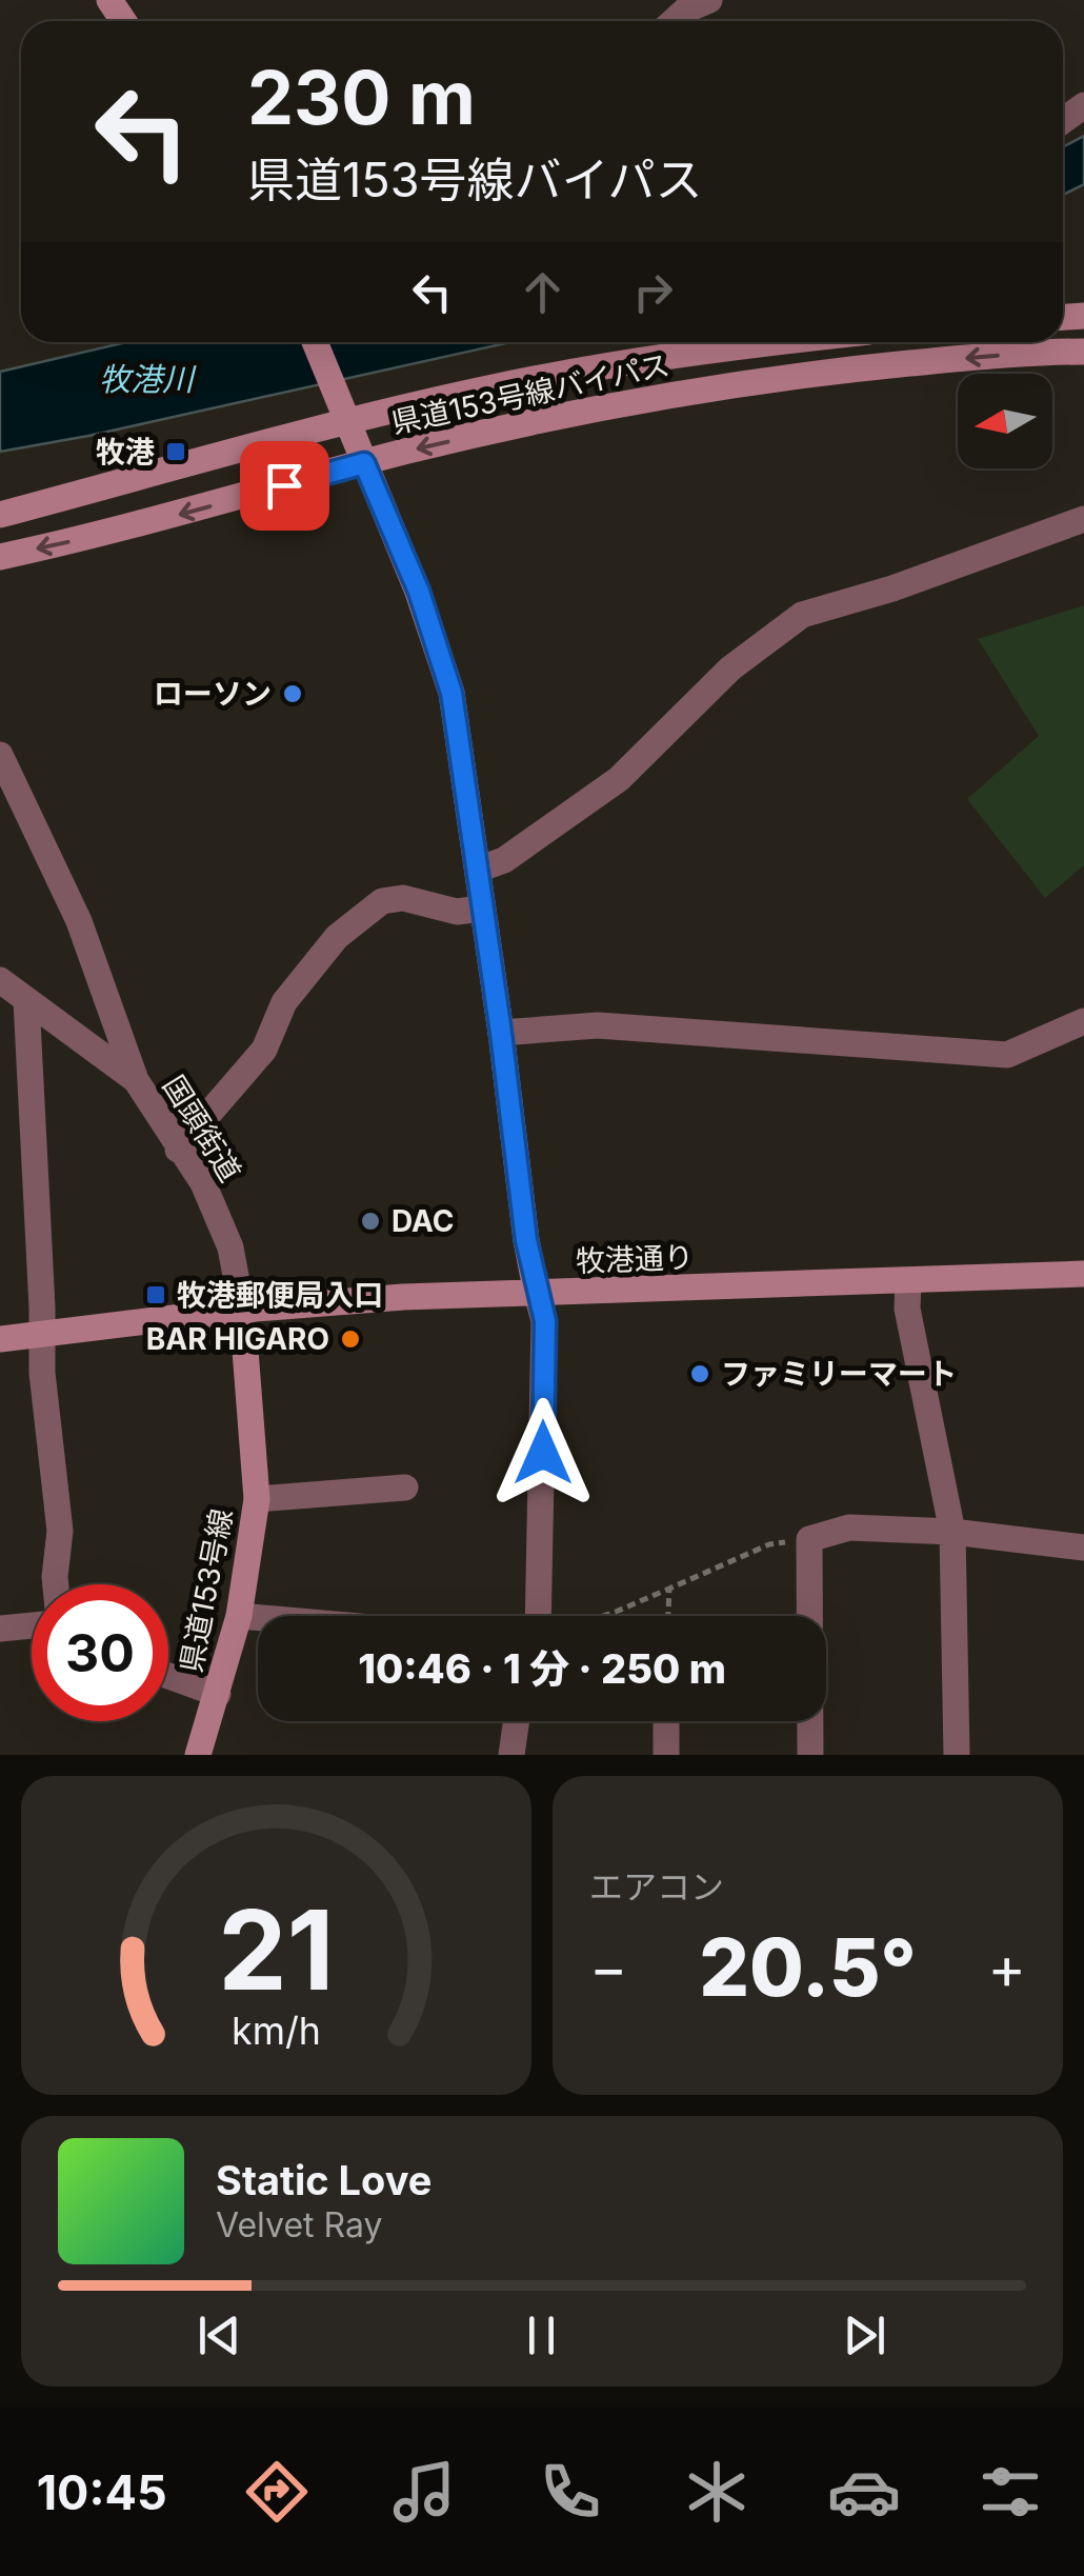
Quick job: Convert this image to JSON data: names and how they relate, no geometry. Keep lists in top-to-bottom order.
{
  "streets": {
    "main road": ["県道153号線バイパス", "牧港通り", "県道153号線"],
    "street": ["国頭街道"]
  },
  "crossings": [
    ["国頭街道", "牧港通り"],
    ["国頭街道", "県道153号線"],
    ["牧港通り", "県道153号線"]
  ],
  "water": ["牧港川"],
  "places": {
    "transit": ["牧港", "牧港郵便局入口"],
    "other": [
      "ローソン",
      "DAC",
      "BAR HIGARO",
      "ファミリーマート"
    ]
  },
  "north": "left",
  "page": {
    "turn": ["230 m", "県道153号線バイパス"],
    "limit": "30",
    "trip": "10:46 · 1 分 · 250 m",
    "tile": "エアコン",
    "heat": ["−", "20.5°", "+"],
    "song": ["Static Love", "Velvet Ray"],
    "tabs": "10:45",
    "gauge": ["21", "km/h"]
  }
}
